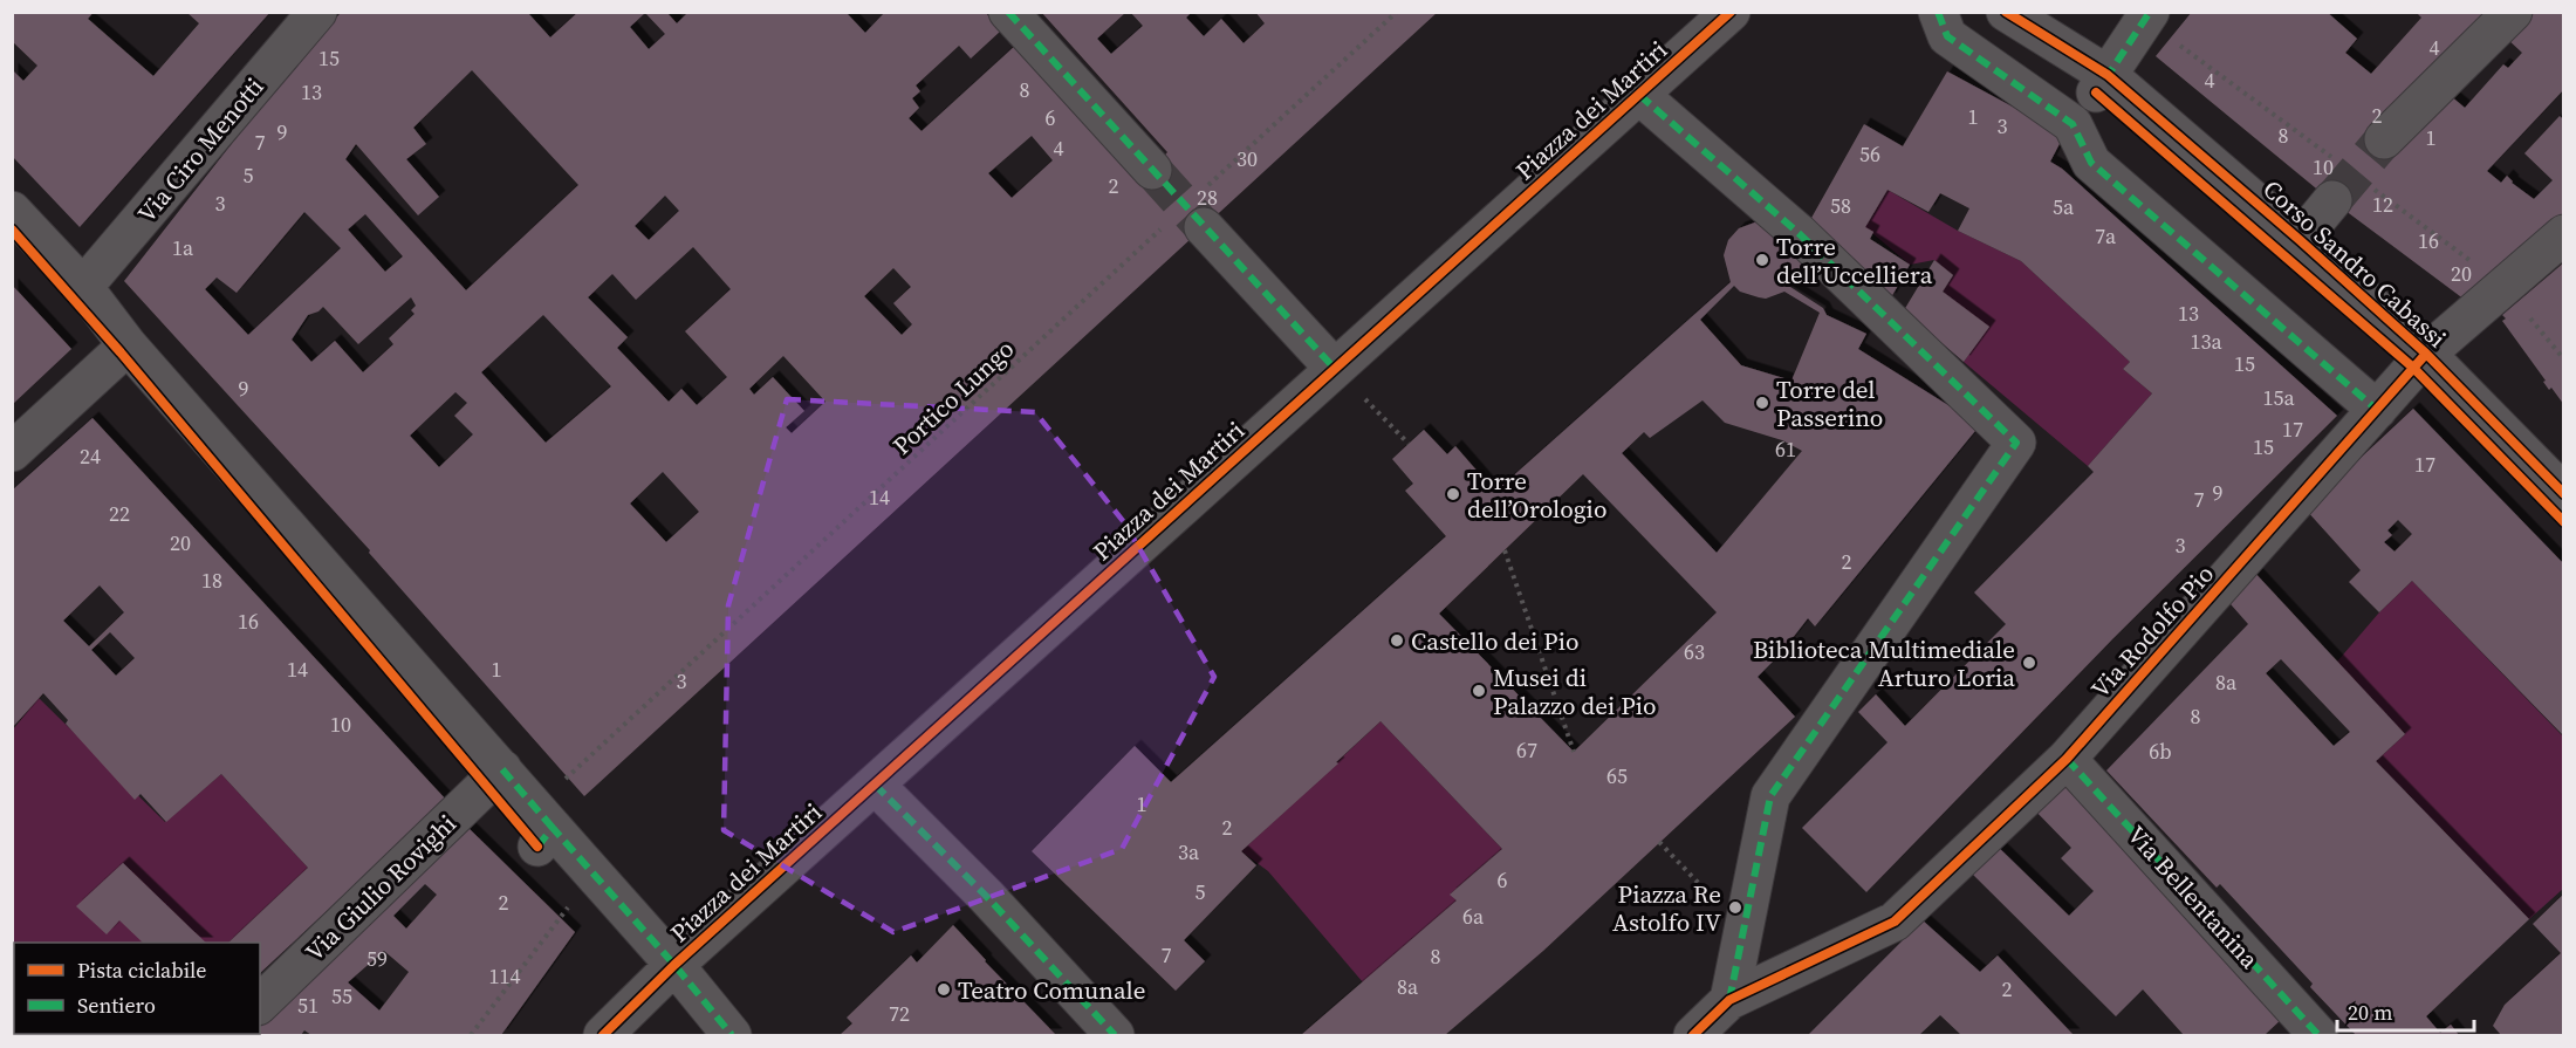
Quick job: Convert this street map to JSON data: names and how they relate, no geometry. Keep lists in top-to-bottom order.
{
  "streets": {
    "street": [
      "Piazza dei Martiri",
      "Via Ciro Menotti",
      "Corso Sandro Cabassi",
      "Via Rodolfo Pio",
      "Via Giulio Rovighi",
      "Via Bellentanina"
    ],
    "path": ["Portico Lungo"]
  },
  "crossings": [
    ["Piazza dei Martiri", "Via Ciro Menotti"],
    ["Piazza dei Martiri", "Portico Lungo"],
    ["Piazza dei Martiri", "Via Giulio Rovighi"],
    ["Corso Sandro Cabassi", "Via Rodolfo Pio"],
    ["Via Rodolfo Pio", "Via Bellentanina"]
  ],
  "places": [
    "Torre dell’Uccelliera",
    "Torre del Passerino",
    "Torre dell’Orologio",
    "Castello dei Pio",
    "Biblioteca Multimediale Arturo Loria",
    "Musei di Palazzo dei Pio",
    "Piazza Re Astolfo IV",
    "Teatro Comunale"
  ],
  "house_numbers": [
    "4",
    "15",
    "4",
    "8",
    "13",
    "2",
    "1",
    "6",
    "3",
    "9",
    "8",
    "1",
    "7",
    "4",
    "56",
    "30",
    "10",
    "5",
    "2",
    "28",
    "3",
    "12",
    "58",
    "5a",
    "7a",
    "16",
    "1a",
    "20",
    "13",
    "13a",
    "15",
    "9",
    "15a",
    "17",
    "15",
    "61",
    "24",
    "17",
    "9",
    "14",
    "7",
    "22",
    "20",
    "3",
    "2",
    "18",
    "16",
    "63",
    "14",
    "1",
    "3",
    "8a",
    "8",
    "10",
    "67",
    "6b",
    "65",
    "1",
    "2",
    "3a",
    "6",
    "5",
    "2",
    "6a",
    "7",
    "8",
    "59",
    "114",
    "8a",
    "2",
    "55",
    "51",
    "72"
  ],
  "legend": ["Pista ciclabile", "Sentiero"],
  "scale_bar": "20 m"
}
